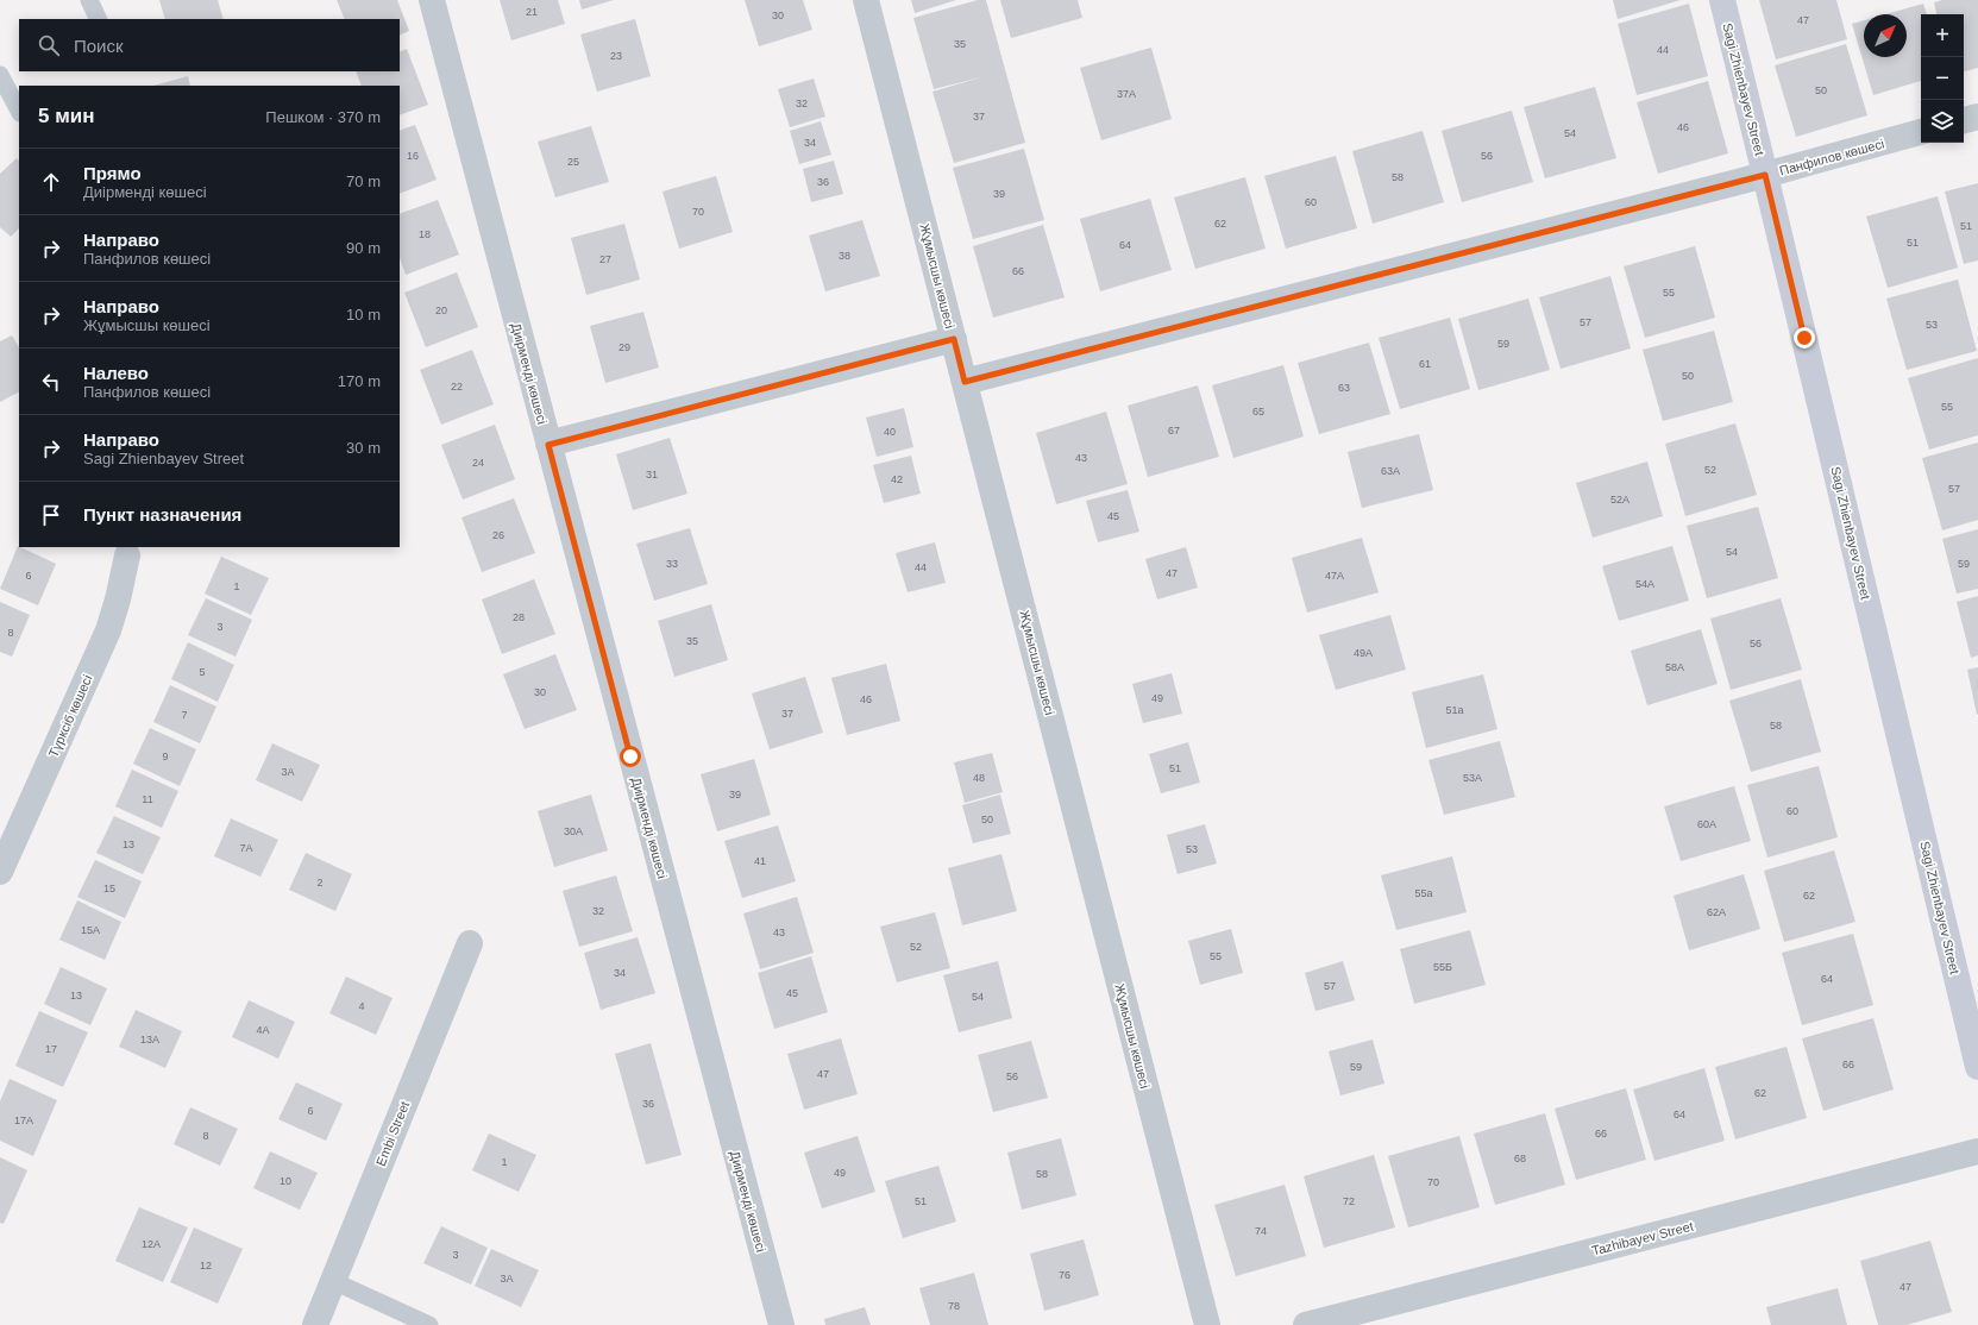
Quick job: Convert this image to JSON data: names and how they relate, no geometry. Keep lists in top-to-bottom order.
{
  "streets": {
    "main road": ["Sagi Zhienbayev Street"],
    "street": [
      "Панфилов көшесі",
      "Жұмысшы көшесі",
      "Диірменді көшесі",
      "Түрксіб көшесі",
      "Embi Street",
      "Tazhibayev Street"
    ]
  },
  "crossings": [
    ["Sagi Zhienbayev Street", "Панфилов көшесі"],
    ["Панфилов көшесі", "Жұмысшы көшесі"]
  ],
  "house_numbers": [
    "21",
    "30",
    "47",
    "35",
    "44",
    "23",
    "50",
    "37А",
    "32",
    "37",
    "46",
    "54",
    "34",
    "16",
    "56",
    "25",
    "58",
    "36",
    "39",
    "60",
    "70",
    "62",
    "51",
    "18",
    "51",
    "64",
    "38",
    "27",
    "66",
    "55",
    "20",
    "57",
    "53",
    "59",
    "29",
    "61",
    "50",
    "22",
    "63",
    "55",
    "65",
    "67",
    "40",
    "43",
    "24",
    "52",
    "63А",
    "31",
    "42",
    "57",
    "52А",
    "45",
    "26",
    "54",
    "33",
    "59",
    "44",
    "47",
    "6",
    "47А",
    "54А",
    "1",
    "28",
    "3",
    "8",
    "35",
    "56",
    "49А",
    "58А",
    "5",
    "30",
    "49",
    "46",
    "51а",
    "37",
    "7",
    "58",
    "9",
    "51",
    "3А",
    "48",
    "53А",
    "39",
    "11",
    "60",
    "50",
    "60А",
    "30А",
    "13",
    "7А",
    "53",
    "41",
    "2",
    "15",
    "55а",
    "62",
    "32",
    "62А",
    "15А",
    "43",
    "52",
    "55",
    "55Б",
    "34",
    "64",
    "57",
    "45",
    "13",
    "54",
    "4",
    "4А",
    "13А",
    "17",
    "66",
    "59",
    "47",
    "56",
    "62",
    "36",
    "6",
    "64",
    "17А",
    "66",
    "8",
    "68",
    "1",
    "49",
    "58",
    "10",
    "70",
    "51",
    "72",
    "74",
    "12А",
    "3",
    "12",
    "76",
    "3А",
    "47",
    "78"
  ],
  "north": "top right",
  "page": {
    "map_buttons": ["+", "−"],
    "search": "Поиск",
    "heading": ["5 мин", "Пешком · 370 m"],
    "list": [
      ["Прямо", "Диірменді көшесі", "70 m"],
      ["Направо", "Панфилов көшесі", "90 m"],
      ["Направо", "Жұмысшы көшесі", "10 m"],
      ["Налево", "Панфилов көшесі", "170 m"],
      ["Направо", "Sagi Zhienbayev Street", "30 m"],
      "Пункт назначения"
    ]
  }
}
